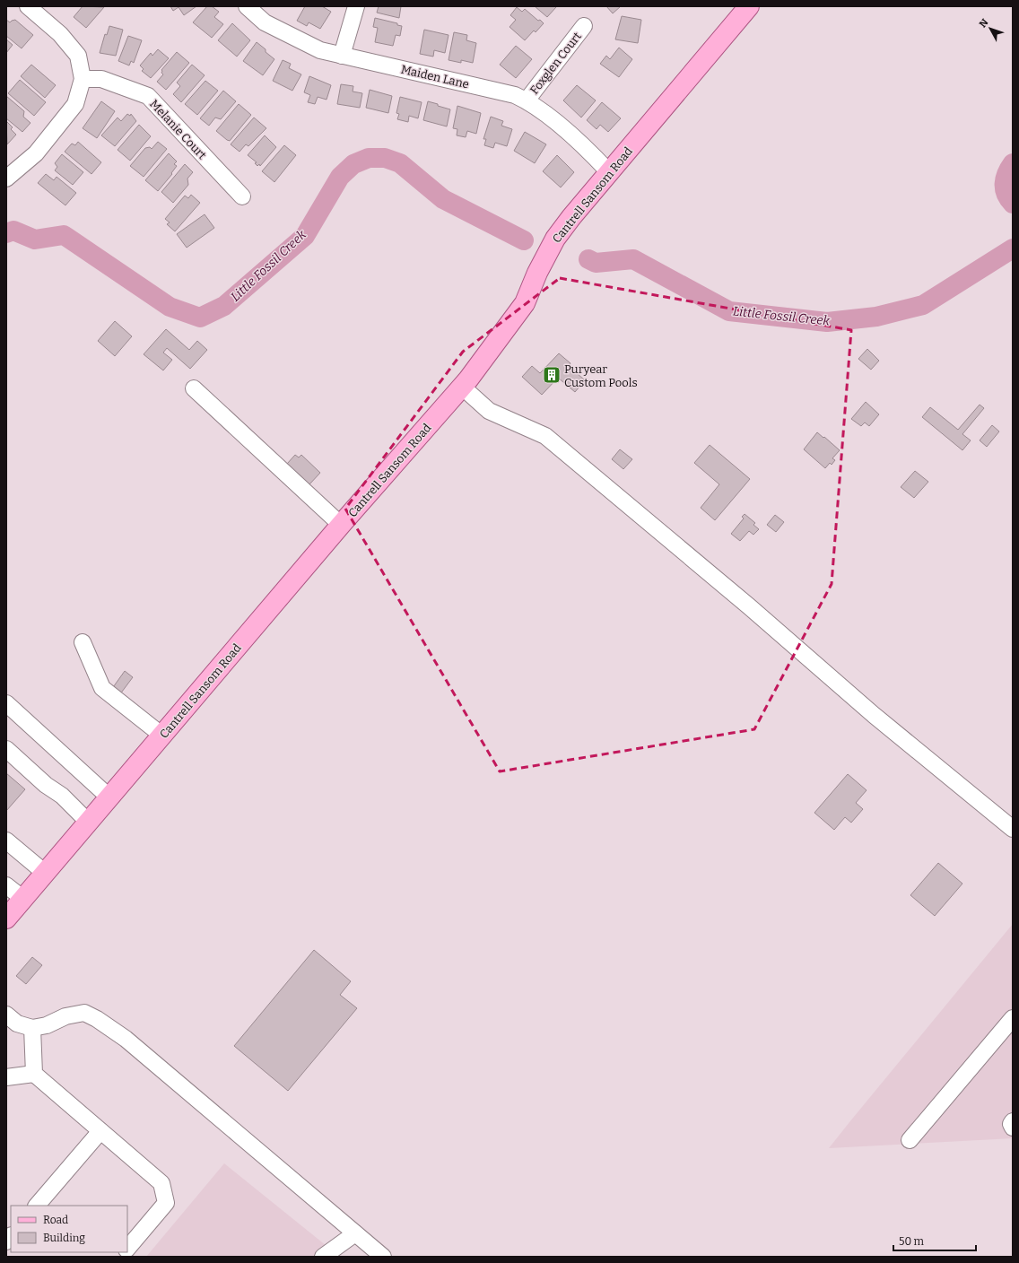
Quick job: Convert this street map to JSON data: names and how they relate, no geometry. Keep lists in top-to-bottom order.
{
  "streets": {
    "main road": ["Cantrell Sansom Road"],
    "street": ["Foxglen Court", "Maiden Lane", "Melanie Court"]
  },
  "crossings": [
    ["Foxglen Court", "Maiden Lane"],
    ["Maiden Lane", "Cantrell Sansom Road"]
  ],
  "water": ["Little Fossil Creek"],
  "places": {
    "building": ["Puryear Custom Pools"]
  },
  "legend": ["Road", "Building"],
  "scale_bar": "50 m",
  "north": "top left"
}
